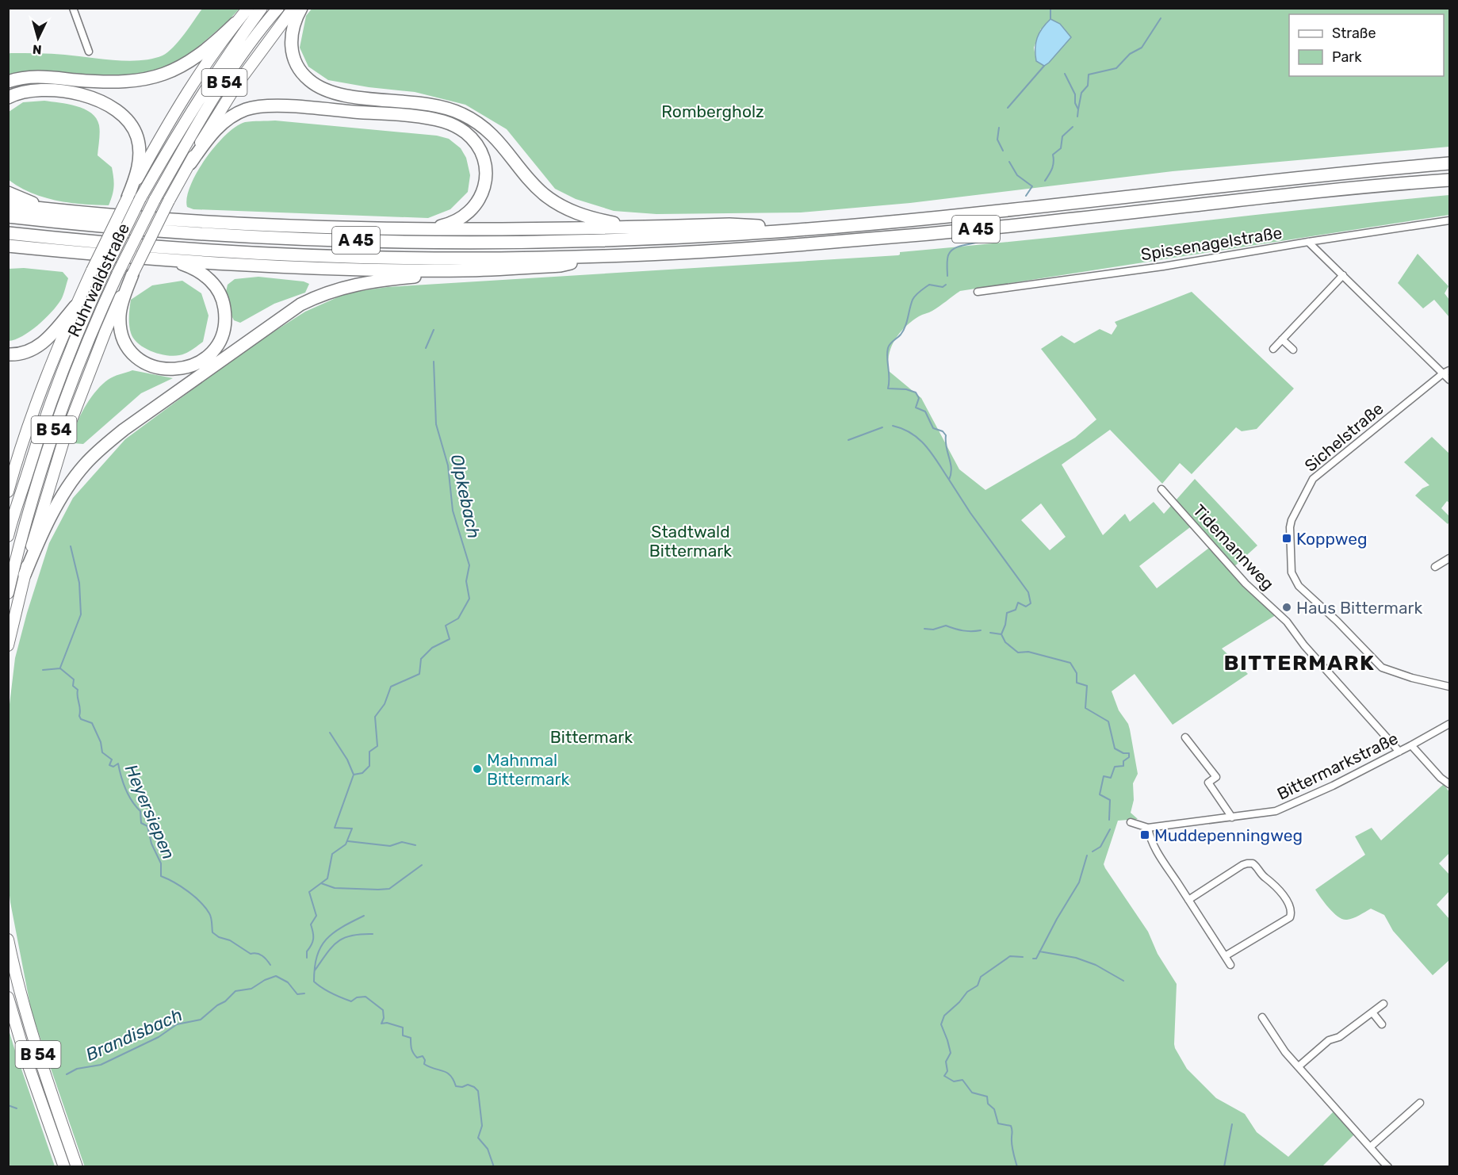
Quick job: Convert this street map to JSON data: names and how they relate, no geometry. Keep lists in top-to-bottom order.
{
  "streets": {
    "highway": ["B 54", "A 45", "Ruhrwaldstraße"],
    "street": [
      "Spissenagelstraße",
      "Sichelstraße",
      "Tidemannweg",
      "Bittermarkstraße"
    ]
  },
  "crossings": [
    ["Tidemannweg", "Bittermarkstraße"]
  ],
  "districts": ["BITTERMARK"],
  "water": ["Olpkebach", "Heyersiepen", "Brandisbach"],
  "parks": ["Rombergholz", "Stadtwald Bittermark", "Bittermark"],
  "places": {
    "transit": ["Koppweg", "Muddepenningweg"],
    "other": ["Haus Bittermark", "Mahnmal Bittermark"]
  },
  "legend": ["Straße", "Park"],
  "north": "bottom"
}
